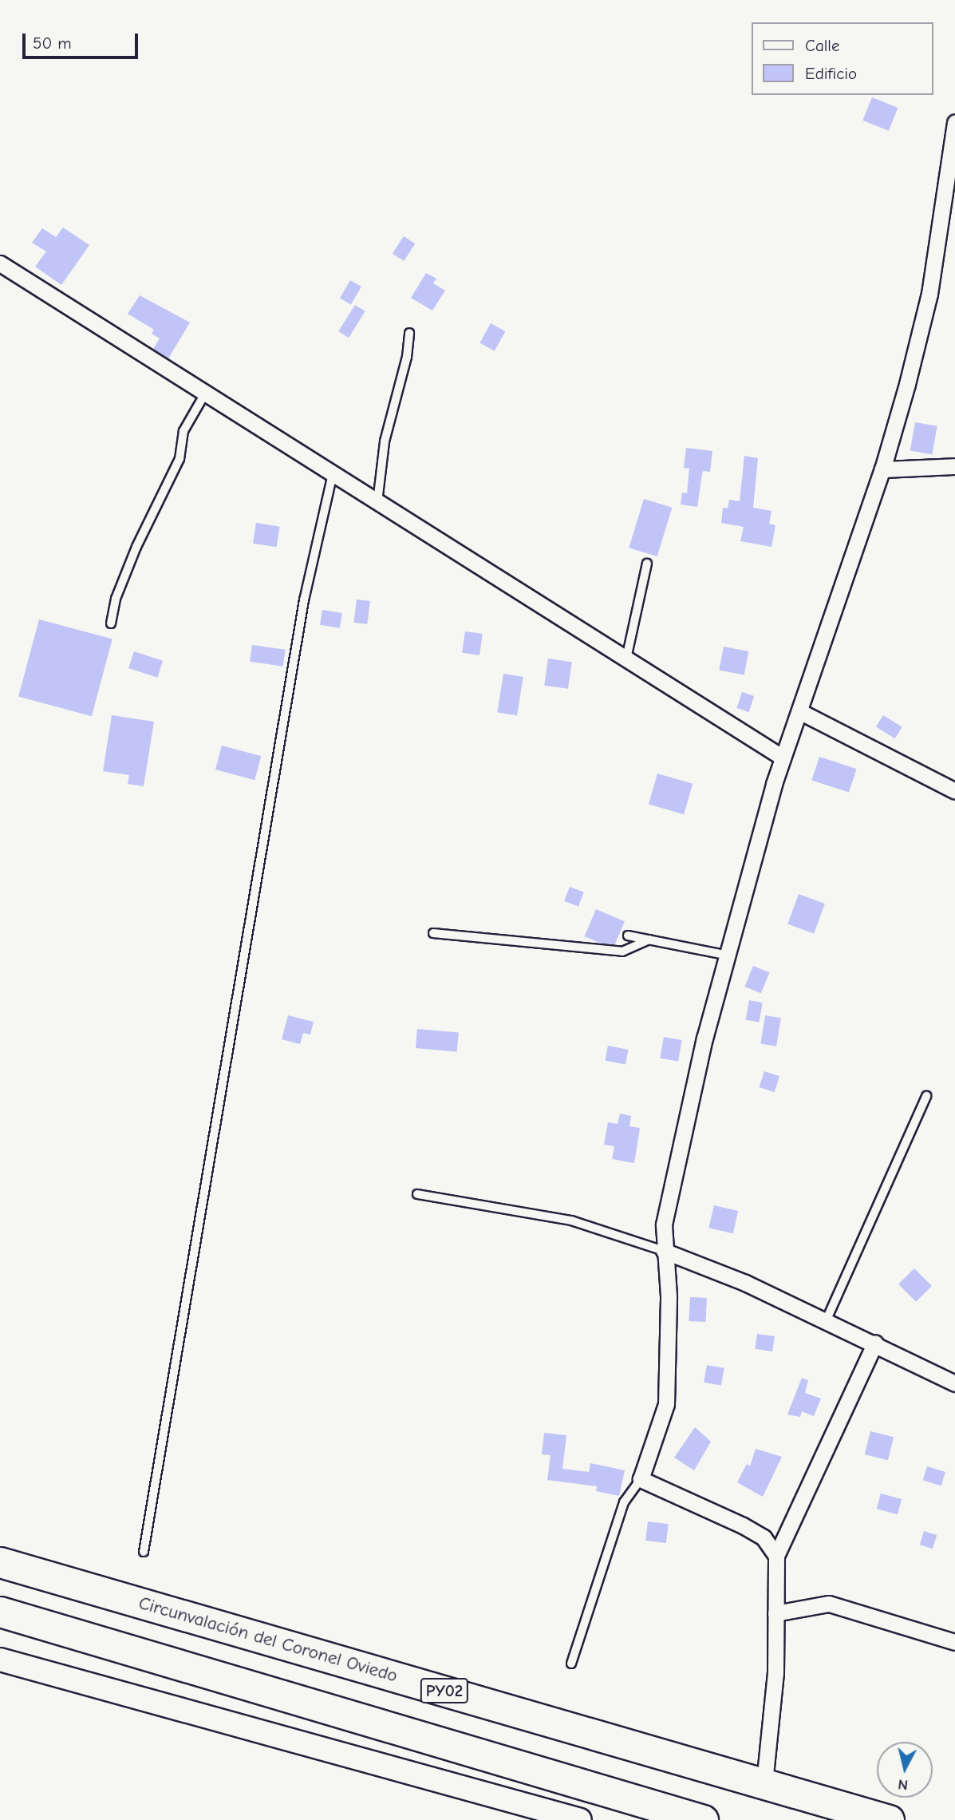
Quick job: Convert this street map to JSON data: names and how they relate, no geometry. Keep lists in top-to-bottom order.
{
  "streets": {
    "highway": ["Circunvalación del Coronel Oviedo", "PY02"]
  },
  "legend": ["Calle", "Edificio"],
  "scale_bar": "50 m",
  "north": "bottom"
}
